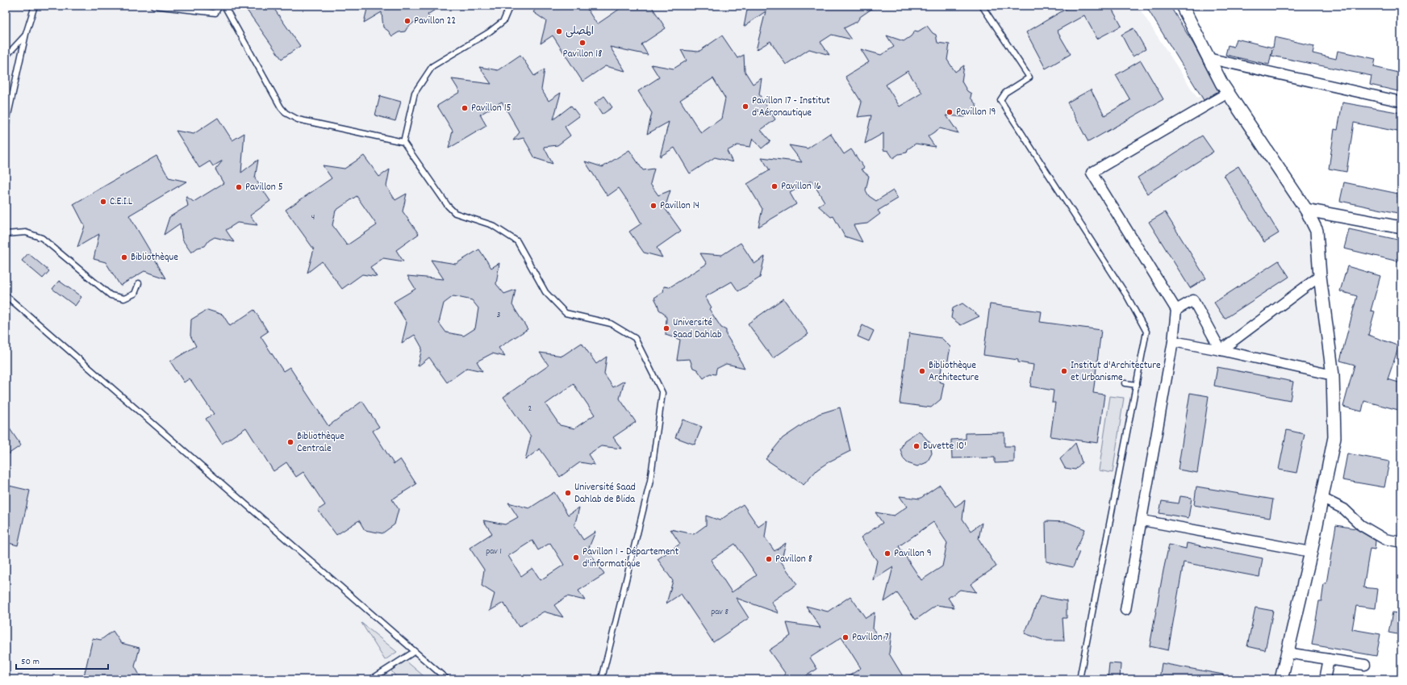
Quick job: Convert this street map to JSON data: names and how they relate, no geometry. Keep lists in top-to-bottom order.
{
  "places": [
    "Pavillon 22",
    "المصلى",
    "Pavillon 18",
    "Pavillon 17 - Institut d'Aéronautique",
    "Pavillon 15",
    "Pavillon 19",
    "Pavillon 16",
    "Pavillon 5",
    "C.E.I.L",
    "Pavillon 14",
    "Bibliothèque",
    "Université Saad Dahlab",
    "Bibliothèque Architecture",
    "Institut d'Architecture et Urbanisme",
    "Bibliothèque Centrale",
    "Buvette 10'",
    "Université Saad Dahlab de Blida",
    "Pavillon 9",
    "Pavillon 1 - Département d'informatique",
    "Pavillon 8",
    "Pavillon 7"
  ],
  "house_numbers": [
    "4",
    "3",
    "2",
    "pav 1",
    "pav 8"
  ],
  "scale_bar": "50 m"
}
